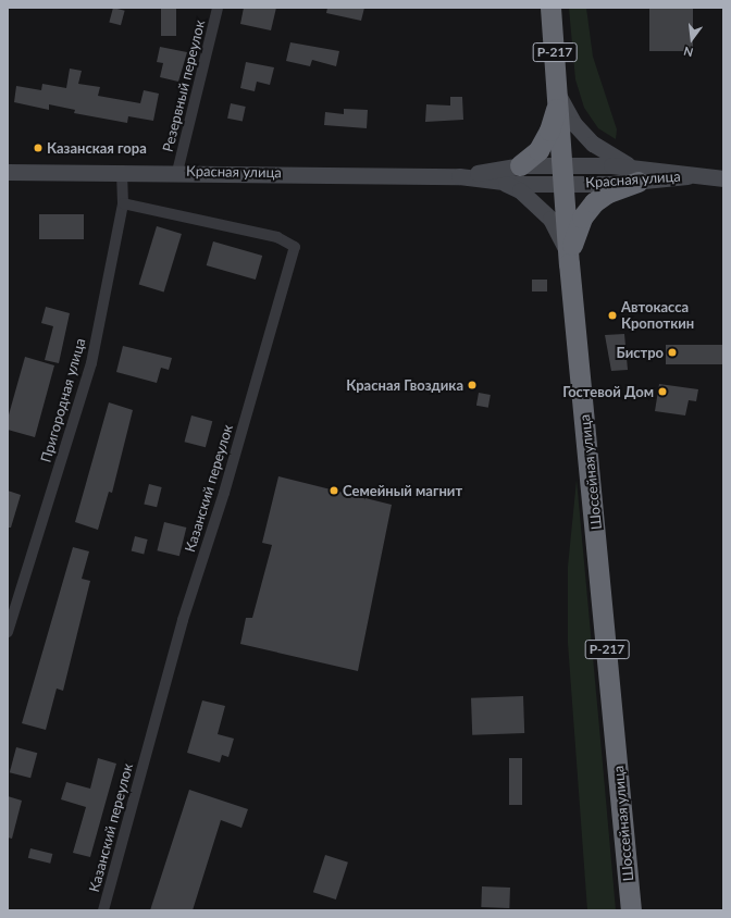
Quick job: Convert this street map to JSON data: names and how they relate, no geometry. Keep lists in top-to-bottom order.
{
  "streets": {
    "highway": ["Р-217", "Шоссейная улица"],
    "main road": ["Красная улица"],
    "street": ["Резервный переулок", "Пригородная улица", "Казанский переулок"]
  },
  "crossings": [
    ["Резервный переулок", "Красная улица"],
    ["Красная улица", "Пригородная улица"],
    ["Красная улица", "Шоссейная улица"],
    ["Пригородная улица", "Казанский переулок"]
  ],
  "places": [
    "Казанская гора",
    "Автокасса Кропоткин",
    "Бистро",
    "Красная Гвоздика",
    "Гостевой Дом",
    "Семейный магнит"
  ],
  "north": "bottom"
}
